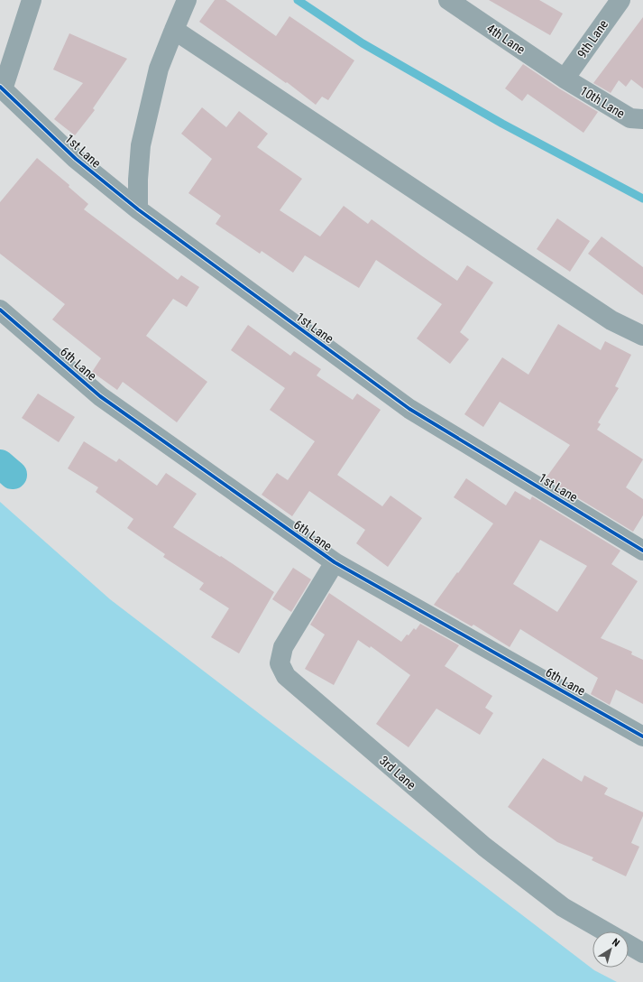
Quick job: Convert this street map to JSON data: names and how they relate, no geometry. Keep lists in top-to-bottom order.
{
  "streets": {
    "street": [
      "4th Lane",
      "9th Lane",
      "10th Lane",
      "1st Lane",
      "6th Lane",
      "3rd Lane"
    ]
  },
  "crossings": [
    ["4th Lane", "9th Lane"],
    ["4th Lane", "10th Lane"],
    ["9th Lane", "10th Lane"],
    ["6th Lane", "3rd Lane"]
  ],
  "north": "top right"
}
